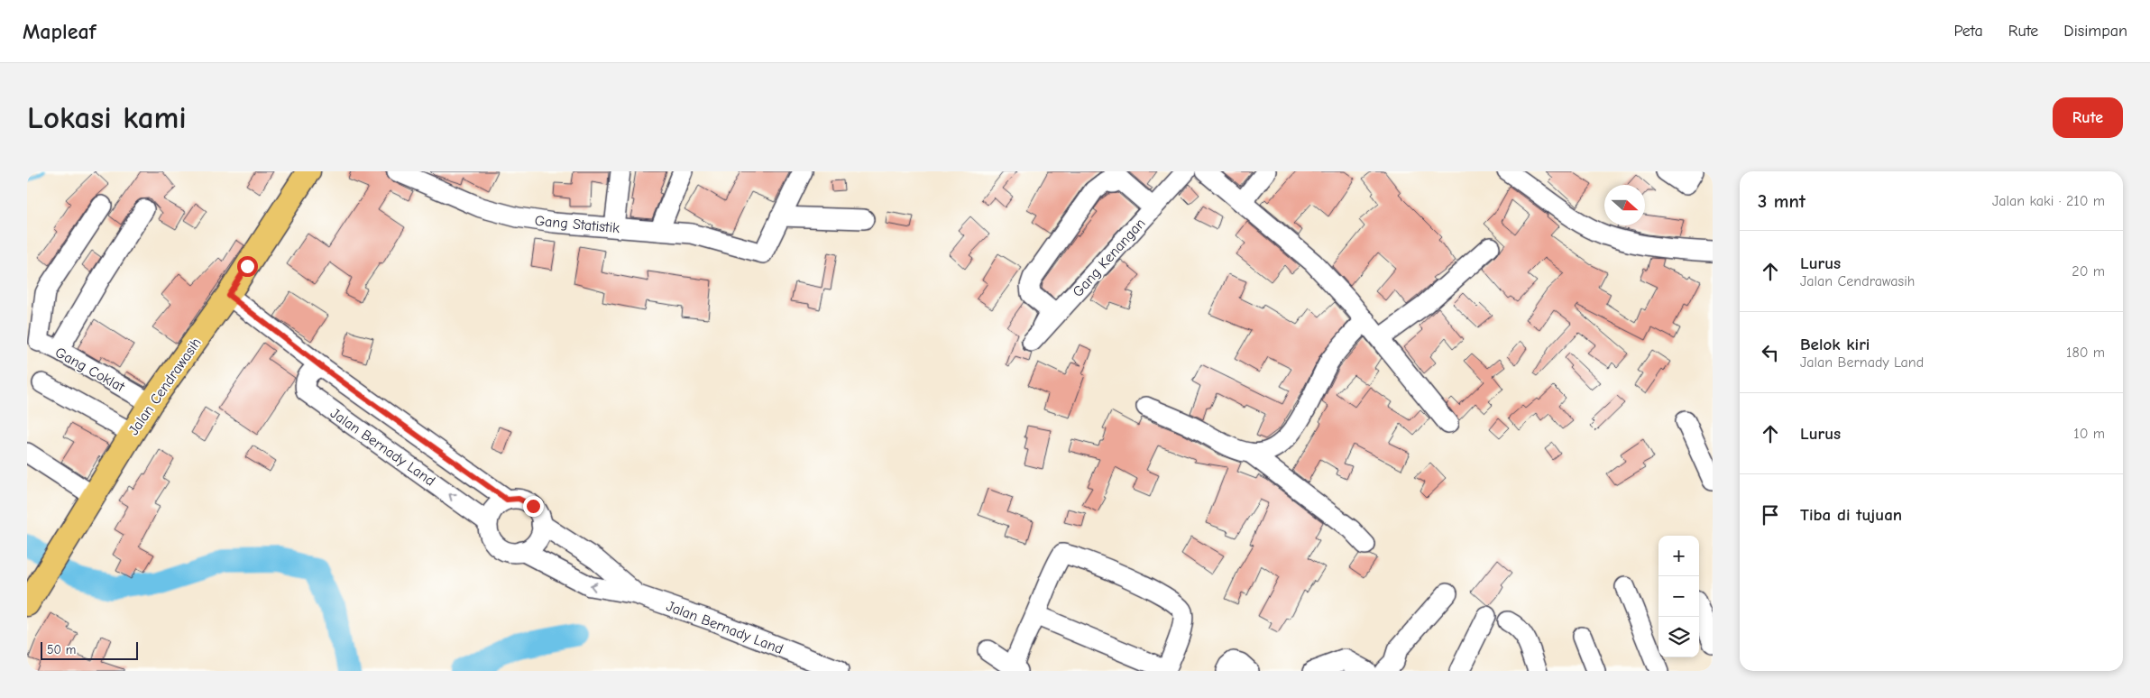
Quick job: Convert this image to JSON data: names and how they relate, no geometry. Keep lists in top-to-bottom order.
{
  "streets": {
    "main road": ["Jalan Cendrawasih"],
    "street": [
      "Gang Statistik",
      "Gang Kenangan",
      "Gang Coklat",
      "Jalan Bernady Land"
    ]
  },
  "crossings": [
    ["Gang Coklat", "Jalan Cendrawasih"],
    ["Jalan Cendrawasih", "Jalan Bernady Land"]
  ],
  "scale_bar": "50 m",
  "north": "right",
  "page": {
    "header": "Mapleaf",
    "nav": ["Peta", "Rute", "Disimpan"],
    "buttons": "Rute",
    "title": "Lokasi kami",
    "heading": ["3 mnt", "Jalan kaki · 210 m"],
    "list": [
      ["Lurus", "Jalan Cendrawasih", "20 m"],
      ["Belok kiri", "Jalan Bernady Land", "180 m"],
      ["Lurus", "10 m"],
      "Tiba di tujuan"
    ],
    "map_buttons": ["+", "−"],
    "scale": "50 m"
  }
}
